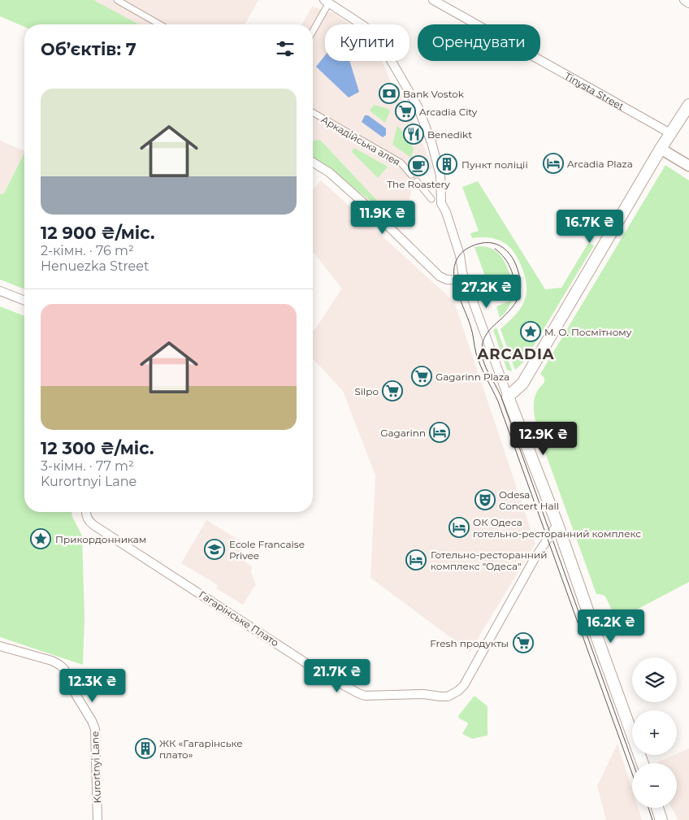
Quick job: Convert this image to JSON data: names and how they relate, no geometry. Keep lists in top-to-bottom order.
{
  "streets": {
    "street": [
      "Tinysta Street",
      "Аркадійська алея",
      "Гагарінське Плато",
      "Kurortnyi Lane"
    ]
  },
  "districts": ["ARCADIA"],
  "places": {
    "bank": ["Bank Vostok"],
    "supermarket": [
      "Arcadia City",
      "Gagarinn Plaza",
      "Silpo",
      "Fresh продукты"
    ],
    "restaurant": ["Benedikt"],
    "hotel": [
      "Arcadia Plaza",
      "Gagarinn",
      "ОК Одеса готельно-ресторанний комплекс",
      "Готельно-ресторанний комплекс \"Одеса\""
    ],
    "building": ["Пункт поліції", "ЖК «Гагарінське плато»"],
    "cafe": ["The Roastery"],
    "place": ["М. О. Посмітному", "Прикордонникам"],
    "theatre": ["Odesa Concert Hall"],
    "school or university": ["Ecole Francaise Privee"]
  },
  "page": {
    "chip": ["Купити", "Орендувати"],
    "heading": "Об’єктів: 7",
    "list": [
      {
        "name": "12 900 ₴/міс.",
        "note": "2-кімн. · 76 m² · Henuezka Street"
      },
      {
        "name": "12 300 ₴/міс.",
        "note": "3-кімн. · 77 m² · Kurortnyi Lane"
      }
    ],
    "price": [
      "11.9K ₴",
      "16.7K ₴",
      "27.2K ₴",
      "12.9K ₴",
      "16.2K ₴",
      "21.7K ₴",
      "12.3K ₴"
    ],
    "map_buttons": ["+", "−"]
  }
}
